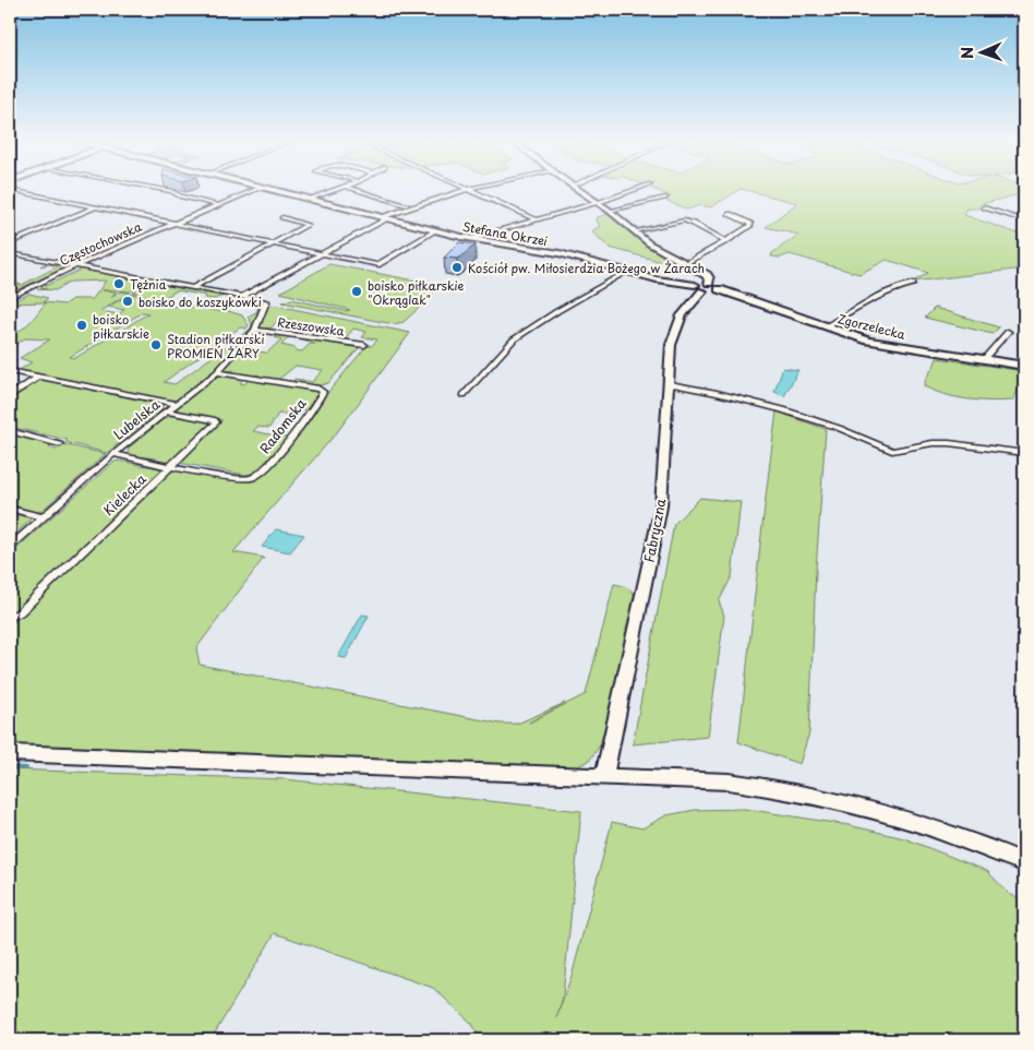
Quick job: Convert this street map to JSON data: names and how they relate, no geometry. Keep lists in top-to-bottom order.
{
  "streets": {
    "street": [
      "Stefana Okrzei",
      "Częstochowska",
      "Rzeszowska",
      "Zgorzelecka",
      "Lubelska",
      "Radomska",
      "Kielecka",
      "Fabryczna"
    ]
  },
  "crossings": [
    ["Stefana Okrzei", "Fabryczna"],
    ["Rzeszowska", "Lubelska"],
    ["Lubelska", "Radomska"],
    ["Lubelska", "Kielecka"],
    ["Radomska", "Kielecka"]
  ],
  "places": [
    "Kościół pw. Miłosierdzia Bożego w Żarach",
    "Tężnia",
    "boisko piłkarskie \"Okrąglak\"",
    "boisko do koszykówki",
    "boisko piłkarskie",
    "Stadion piłkarski PROMIEŃ ŻARY"
  ],
  "north": "left"
}
